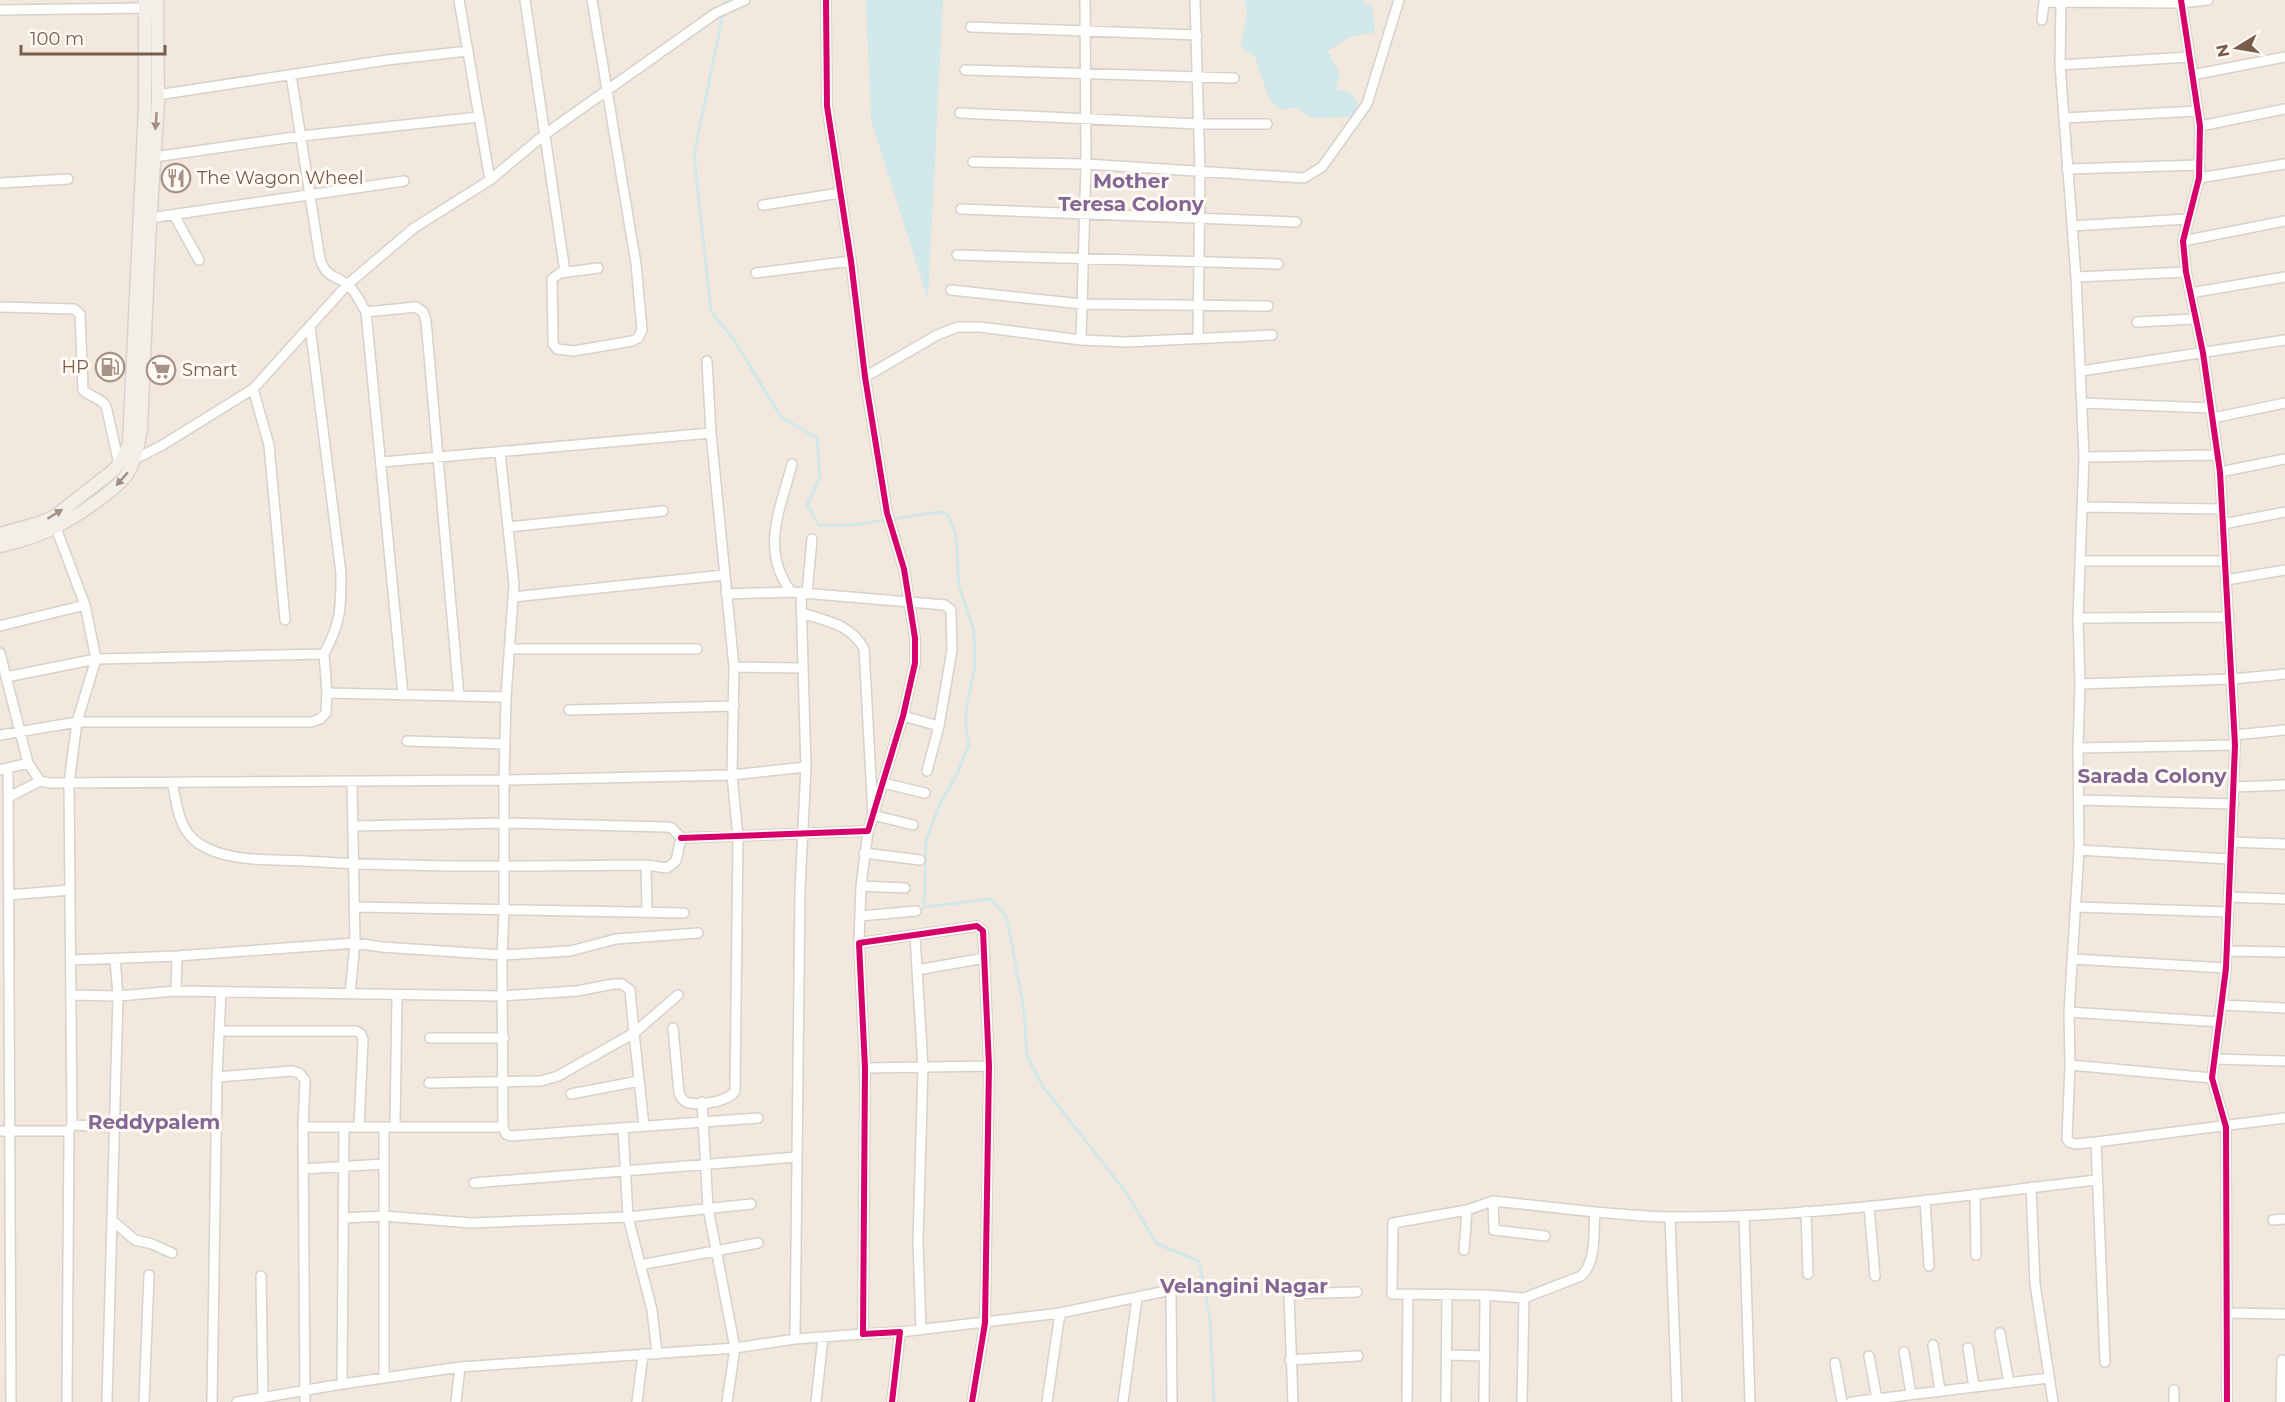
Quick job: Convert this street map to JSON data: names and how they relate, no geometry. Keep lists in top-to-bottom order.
{
  "districts": [
    "Mother Teresa Colony",
    "Sarada Colony",
    "Reddypalem",
    "Velangini Nagar"
  ],
  "places": {
    "restaurant": ["The Wagon Wheel"],
    "fuel station": ["HP"],
    "supermarket": ["Smart"]
  },
  "scale_bar": "100 m",
  "north": "left"
}
